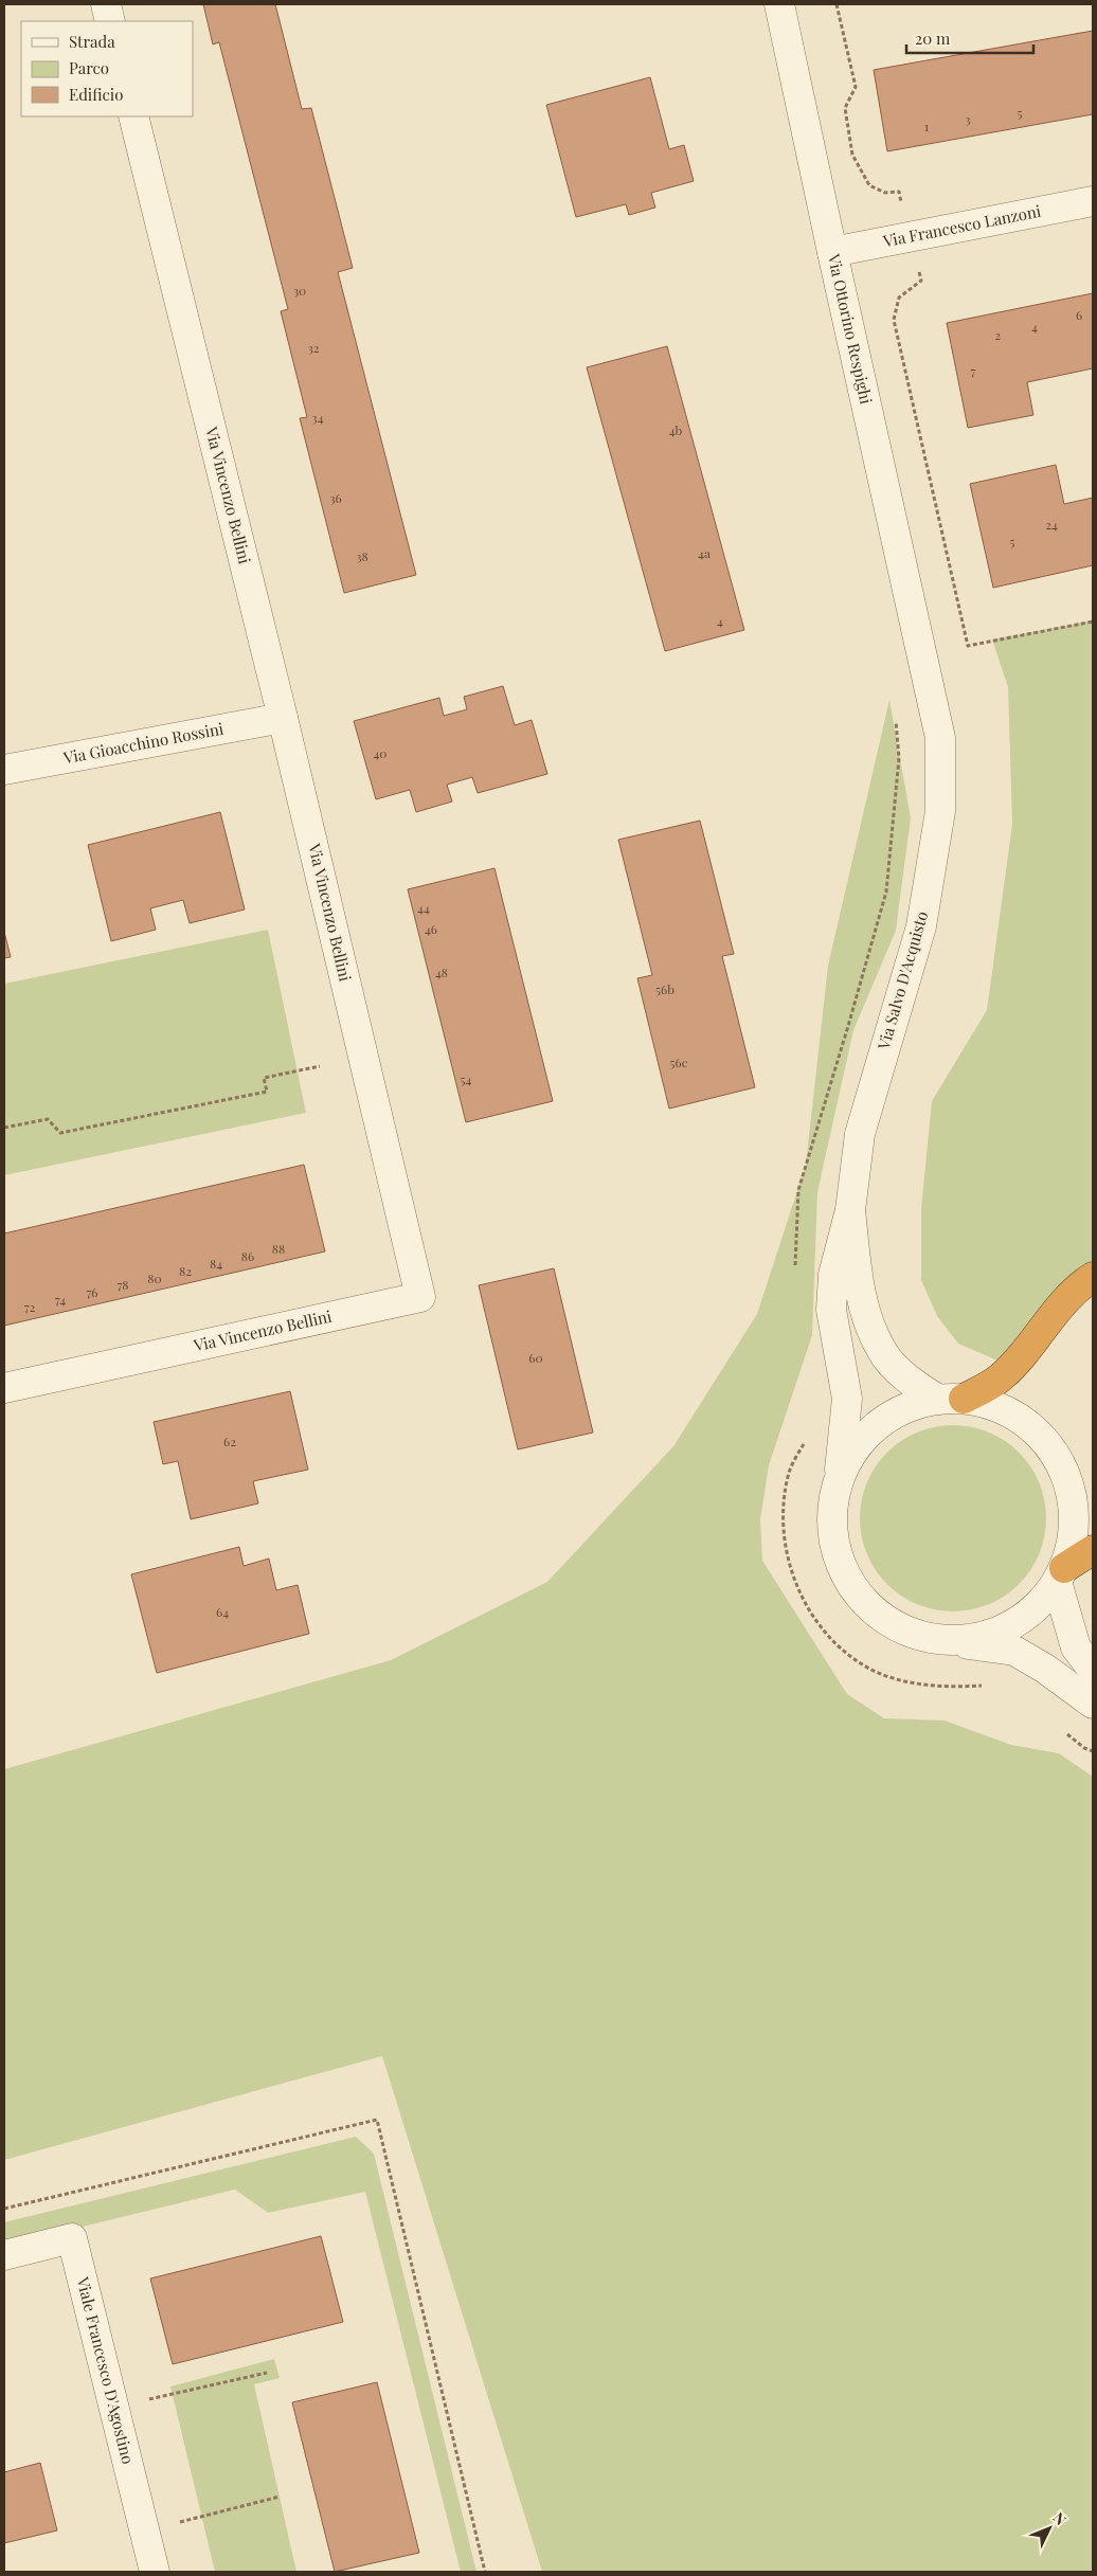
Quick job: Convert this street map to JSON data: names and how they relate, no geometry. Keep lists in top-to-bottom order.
{
  "streets": {
    "street": [
      "Via Francesco Lanzoni",
      "Via Ottorino Respighi",
      "Via Vincenzo Bellini",
      "Via Gioacchino Rossini",
      "Via Salvo D'Acquisto",
      "Viale Francesco D'Agostino"
    ]
  },
  "crossings": [
    ["Via Francesco Lanzoni", "Via Ottorino Respighi"],
    ["Via Ottorino Respighi", "Via Salvo D'Acquisto"],
    ["Via Vincenzo Bellini", "Via Gioacchino Rossini"]
  ],
  "house_numbers": [
    "5",
    "3",
    "1",
    "30",
    "6",
    "4",
    "2",
    "32",
    "7",
    "34",
    "4b",
    "36",
    "24",
    "5",
    "4a",
    "38",
    "4",
    "40",
    "44",
    "46",
    "48",
    "56b",
    "56c",
    "54",
    "88",
    "86",
    "84",
    "82",
    "80",
    "78",
    "76",
    "74",
    "72",
    "60",
    "62",
    "64"
  ],
  "legend": ["Strada", "Parco", "Edificio"],
  "scale_bar": "20 m",
  "north": "top right"
}
